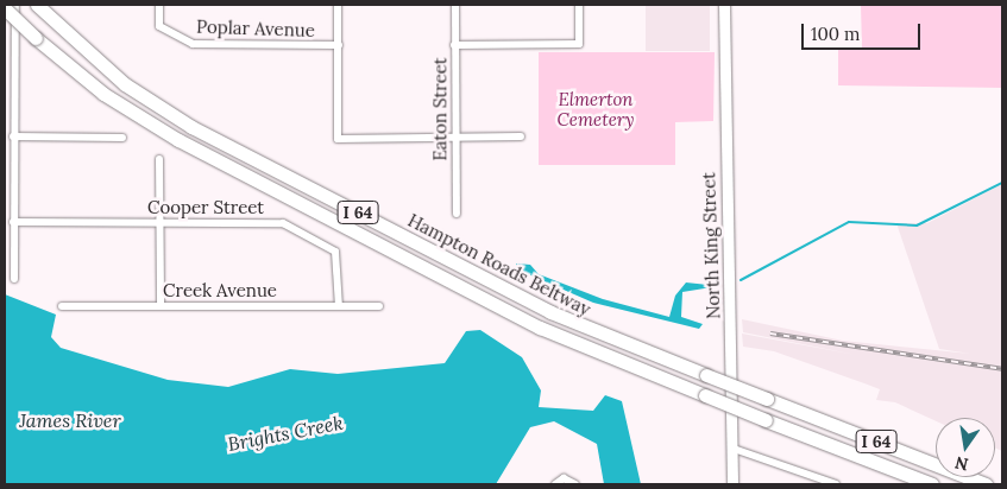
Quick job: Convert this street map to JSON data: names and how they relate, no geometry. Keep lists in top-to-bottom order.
{
  "streets": {
    "highway": ["I 64", "Hampton Roads Beltway"],
    "main road": ["North King Street"],
    "street": [
      "Poplar Avenue",
      "Eaton Street",
      "Cooper Street",
      "Creek Avenue"
    ]
  },
  "crossings": [
    ["Cooper Street", "Creek Avenue"]
  ],
  "water": ["James River", "Brights Creek"],
  "parks": ["Elmerton Cemetery"],
  "scale_bar": "100 m",
  "north": "bottom"
}
